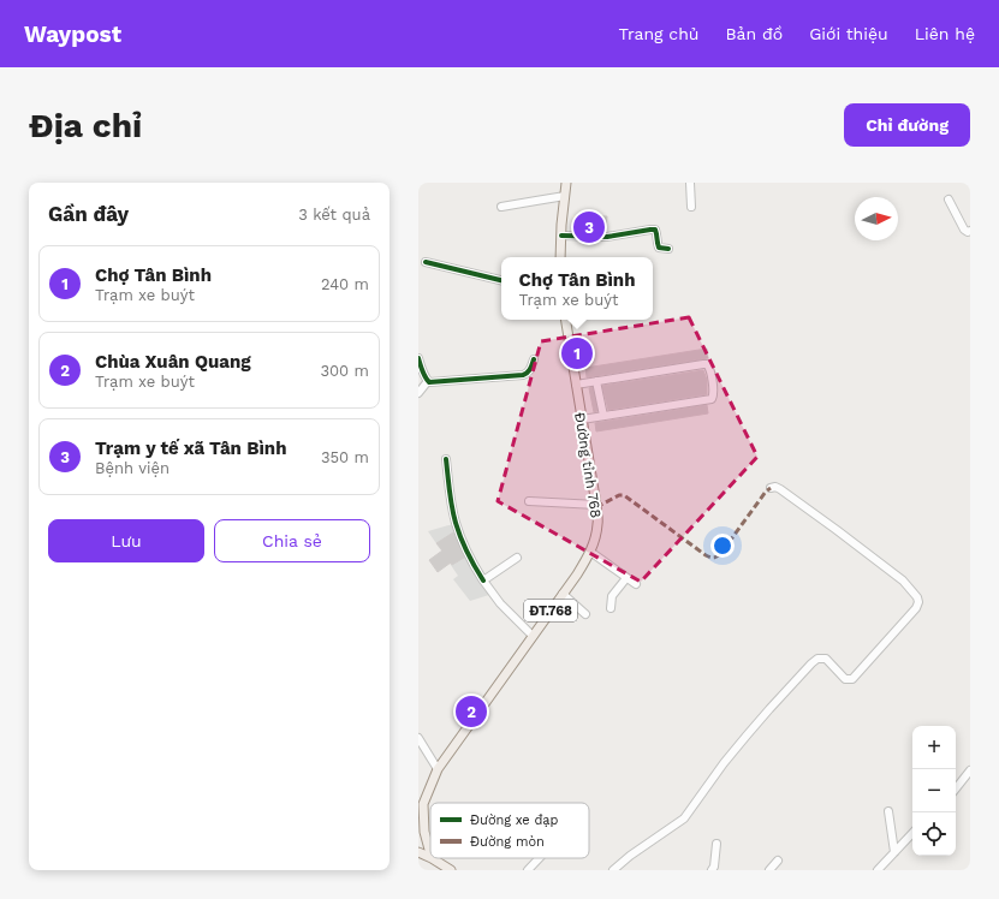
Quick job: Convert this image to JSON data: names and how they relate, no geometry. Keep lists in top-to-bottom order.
{
  "streets": {
    "main road": ["Đường tỉnh 768", "ĐT.768"]
  },
  "legend": ["Đường xe đạp", "Đường mòn"],
  "north": "right",
  "page": {
    "header": "Waypost",
    "nav": [
      "Trang chủ",
      "Bản đồ",
      "Giới thiệu",
      "Liên hệ"
    ],
    "buttons": [
      "Chỉ đường",
      ["Lưu", "Chia sẻ"]
    ],
    "title": "Địa chỉ",
    "heading": ["Gần đây", "3 kết quả"],
    "pins": ["3", "1", "2"],
    "list": [
      {
        "mark": "1",
        "name": "Chợ Tân Bình",
        "note": "Trạm xe buýt",
        "value": "240 m"
      },
      {
        "mark": "2",
        "name": "Chùa Xuân Quang",
        "note": "Trạm xe buýt",
        "value": "300 m"
      },
      {
        "mark": "3",
        "name": "Trạm y tế xã Tân Bình",
        "note": "Bệnh viện",
        "value": "350 m"
      }
    ],
    "popup": ["Chợ Tân Bình", "Trạm xe buýt"],
    "map_buttons": ["+", "−"]
  }
}
